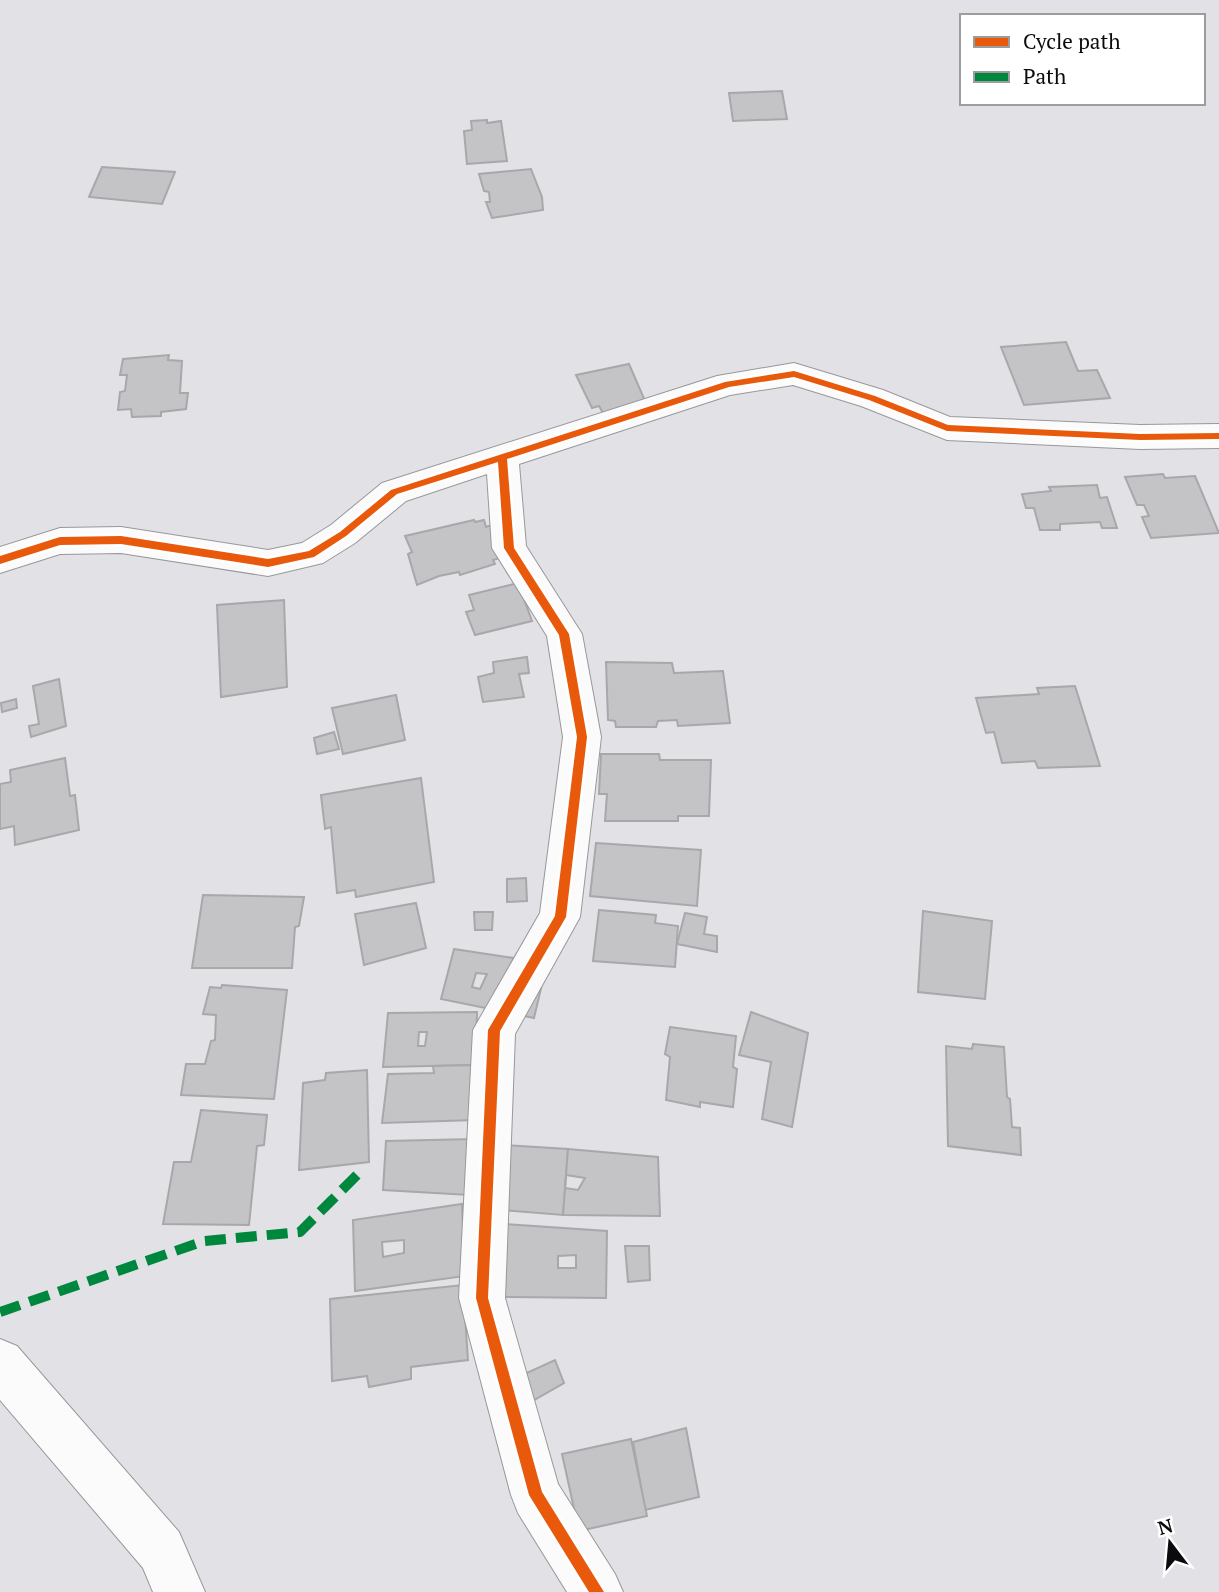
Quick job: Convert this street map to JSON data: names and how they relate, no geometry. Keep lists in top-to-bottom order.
{
  "legend": ["Cycle path", "Path"],
  "north": "top"
}
